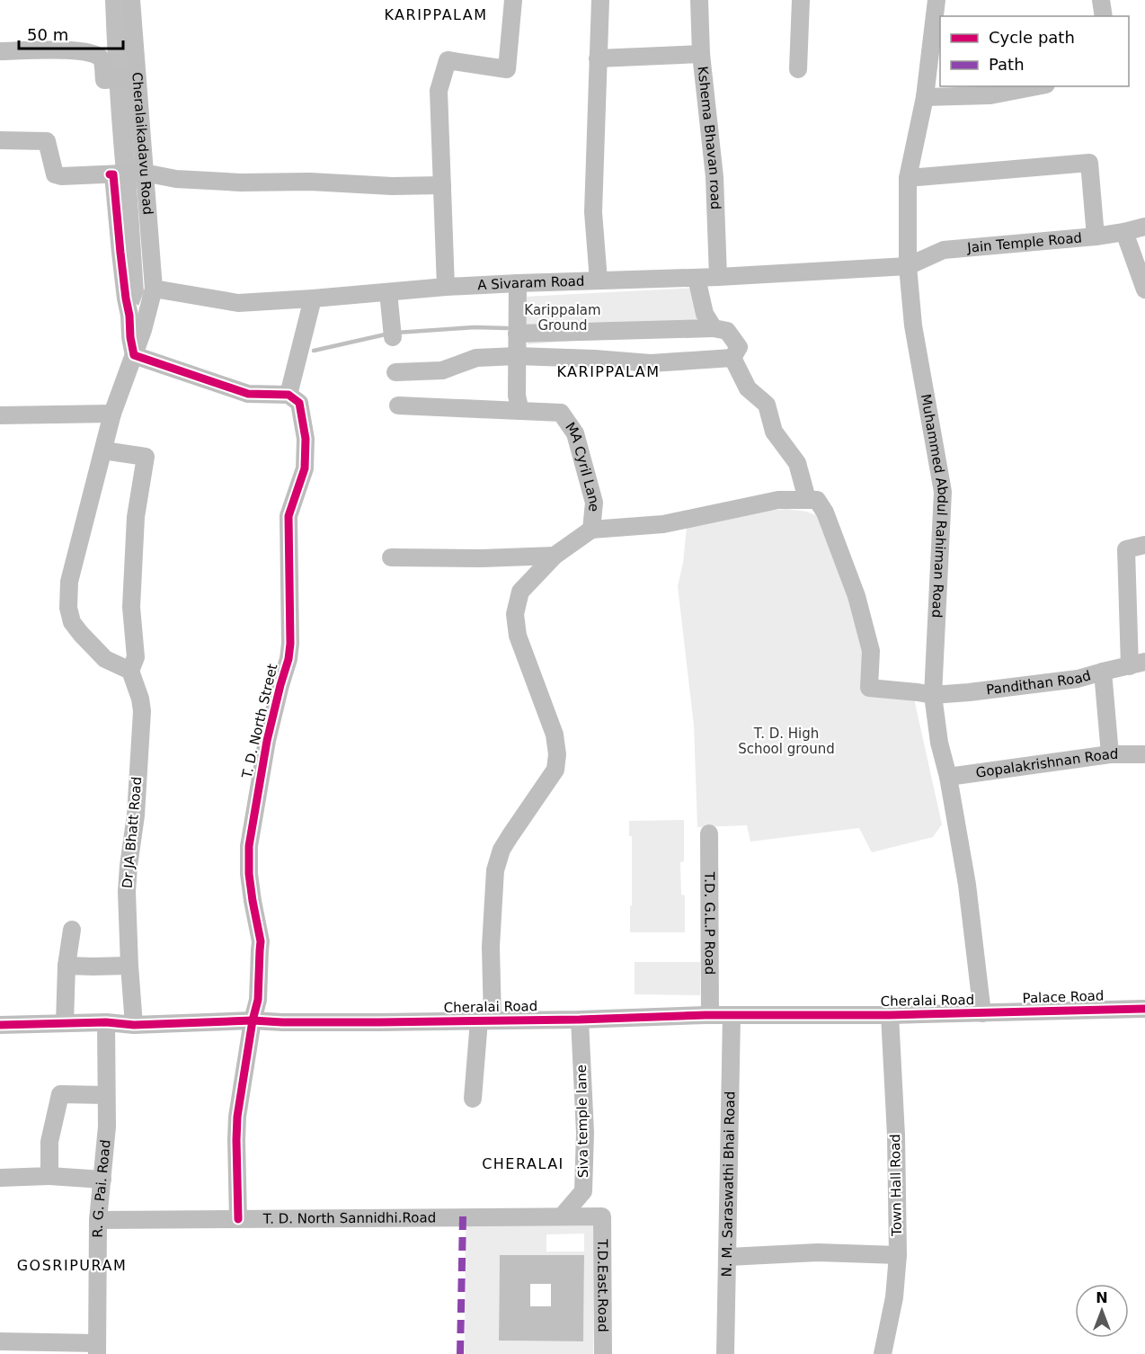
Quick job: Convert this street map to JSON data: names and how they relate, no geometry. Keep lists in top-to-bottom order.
{
  "streets": {
    "street": [
      "Kshema Bhavan road",
      "Cheralaikadavu Road",
      "Jain Temple Road",
      "A Sivaram Road",
      "MA Cyril Lane",
      "Muhammed Abdul Rahiman Road",
      "Pandithan Road",
      "T. D. North Street",
      "Gopalakrishnan Road",
      "Dr JA Bhatt Road",
      "T.D. G.L.P Road",
      "Palace Road",
      "Cheralai Road",
      "Siva temple lane",
      "N. M. Saraswathi Bhai Road",
      "Town Hall Road",
      "R. G. Pai. Road",
      "T. D. North Sannidhi.Road",
      "T.D.East.Road"
    ]
  },
  "crossings": [
    ["Kshema Bhavan road", "A Sivaram Road"],
    ["Cheralaikadavu Road", "A Sivaram Road"],
    ["Cheralaikadavu Road", "Dr JA Bhatt Road"],
    ["Jain Temple Road", "A Sivaram Road"],
    ["Jain Temple Road", "Muhammed Abdul Rahiman Road"],
    ["A Sivaram Road", "Muhammed Abdul Rahiman Road"],
    ["Muhammed Abdul Rahiman Road", "Pandithan Road"],
    ["Muhammed Abdul Rahiman Road", "Gopalakrishnan Road"],
    ["Muhammed Abdul Rahiman Road", "Palace Road"],
    ["Muhammed Abdul Rahiman Road", "Cheralai Road"],
    ["T. D. North Street", "Cheralai Road"],
    ["T. D. North Street", "T. D. North Sannidhi.Road"],
    ["Dr JA Bhatt Road", "Cheralai Road"],
    ["T.D. G.L.P Road", "Cheralai Road"],
    ["Palace Road", "Cheralai Road"],
    ["Cheralai Road", "Siva temple lane"],
    ["Cheralai Road", "N. M. Saraswathi Bhai Road"],
    ["Cheralai Road", "Town Hall Road"],
    ["Cheralai Road", "R. G. Pai. Road"],
    ["Siva temple lane", "T. D. North Sannidhi.Road"],
    ["R. G. Pai. Road", "T. D. North Sannidhi.Road"],
    ["T. D. North Sannidhi.Road", "T.D.East.Road"]
  ],
  "districts": [
    "KARIPPALAM",
    "KARIPPALAM",
    "CHERALAI",
    "GOSRIPURAM"
  ],
  "parks": ["Karippalam Ground", "T. D. High School ground"],
  "legend": ["Cycle path", "Path"],
  "scale_bar": "50 m",
  "north": "top"
}
